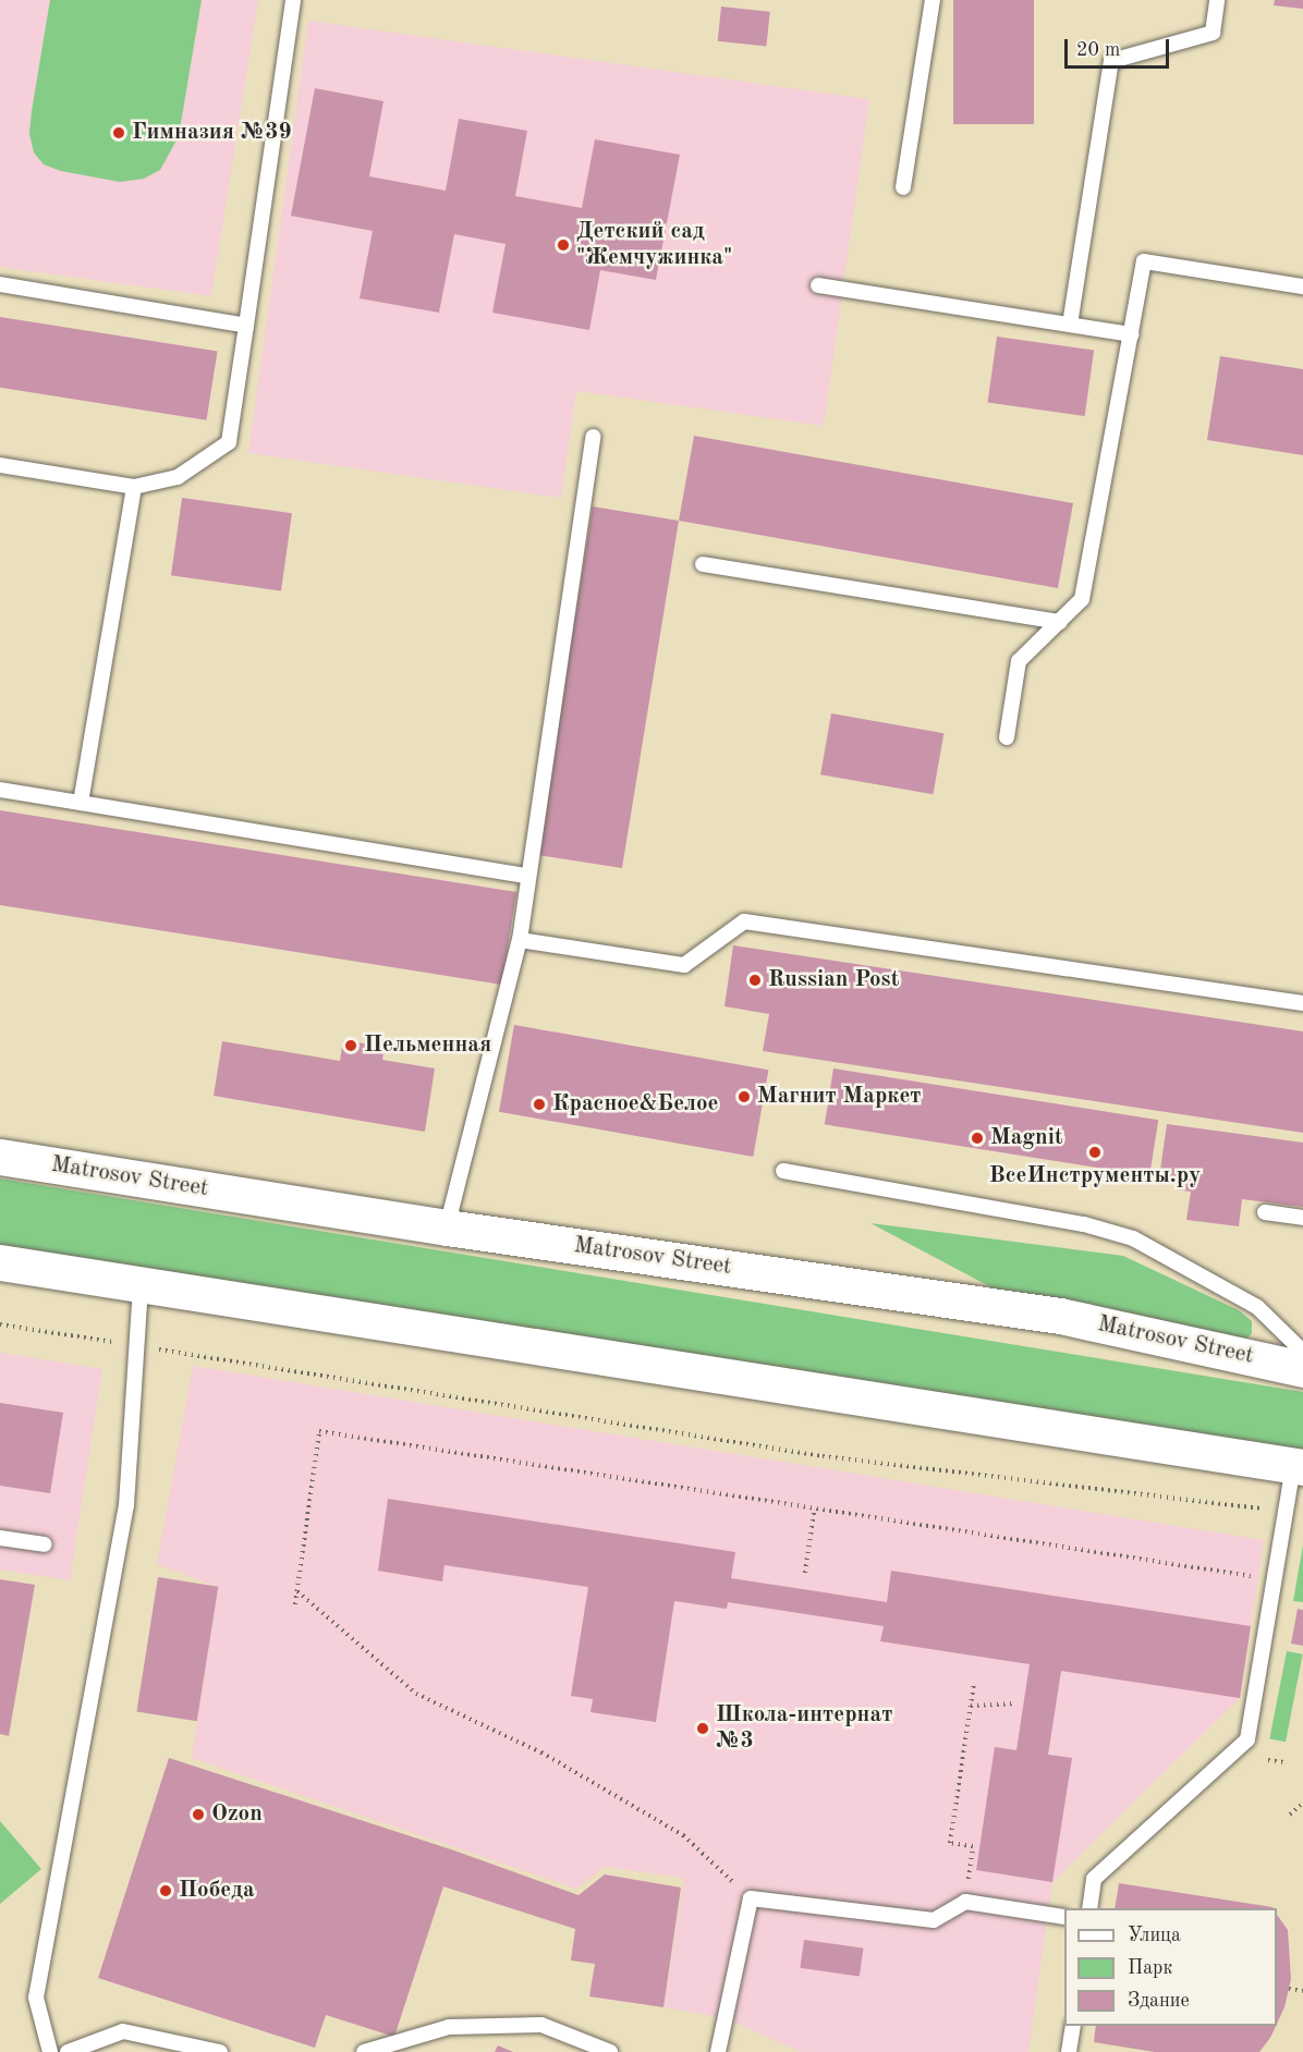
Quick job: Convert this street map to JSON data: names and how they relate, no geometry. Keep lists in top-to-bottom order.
{
  "streets": {
    "main road": ["Matrosov Street"]
  },
  "places": [
    "Гимназия №39",
    "Детский сад \"Жемчужинка\"",
    "Russian Post",
    "Пельменная",
    "Магнит Маркет",
    "Красное&Белое",
    "Magnit",
    "ВсеИнструменты.ру",
    "Школа-интернат №3",
    "Ozon",
    "Победа"
  ],
  "legend": ["Улица", "Парк", "Здание"],
  "scale_bar": "20 m"
}
